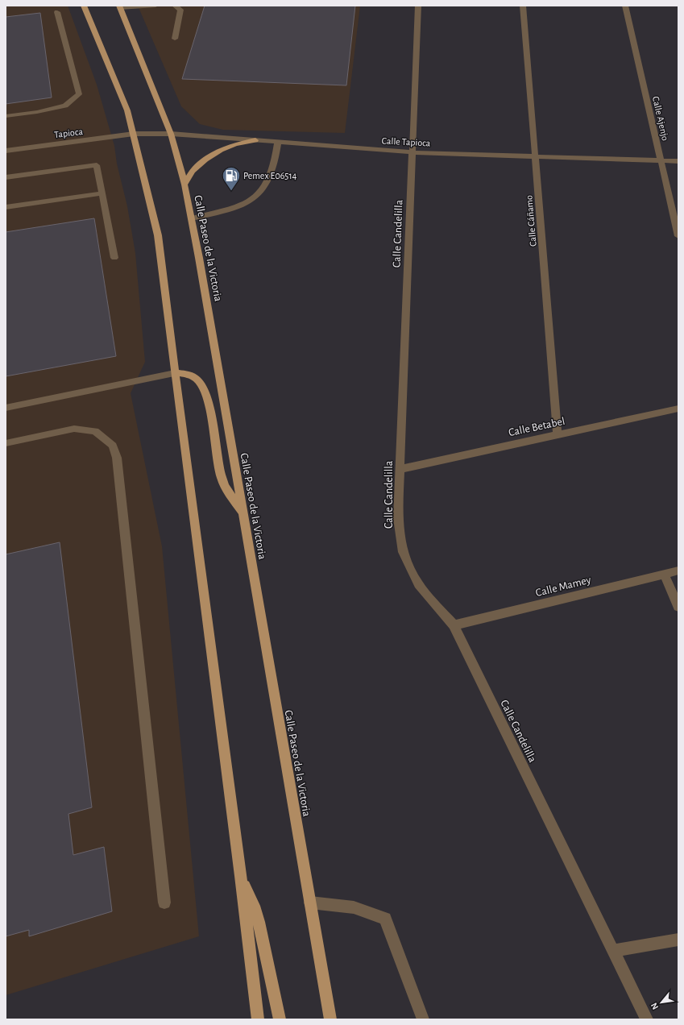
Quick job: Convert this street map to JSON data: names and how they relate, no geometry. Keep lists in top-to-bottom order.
{
  "streets": {
    "main road": ["Calle Paseo de la Victoria"],
    "street": [
      "Calle Ajenjo",
      "Tapioca",
      "Calle Tapioca",
      "Calle Cáñamo",
      "Calle Candelilla",
      "Calle Betabel",
      "Calle Mamey"
    ]
  },
  "crossings": [
    ["Calle Ajenjo", "Calle Tapioca"],
    ["Tapioca", "Calle Tapioca"],
    ["Calle Tapioca", "Calle Cáñamo"],
    ["Calle Tapioca", "Calle Candelilla"],
    ["Calle Tapioca", "Calle Paseo de la Victoria"],
    ["Calle Cáñamo", "Calle Betabel"],
    ["Calle Candelilla", "Calle Betabel"],
    ["Calle Candelilla", "Calle Mamey"]
  ],
  "places": {
    "fuel station": ["Pemex E06514"]
  },
  "north": "bottom left"
}
